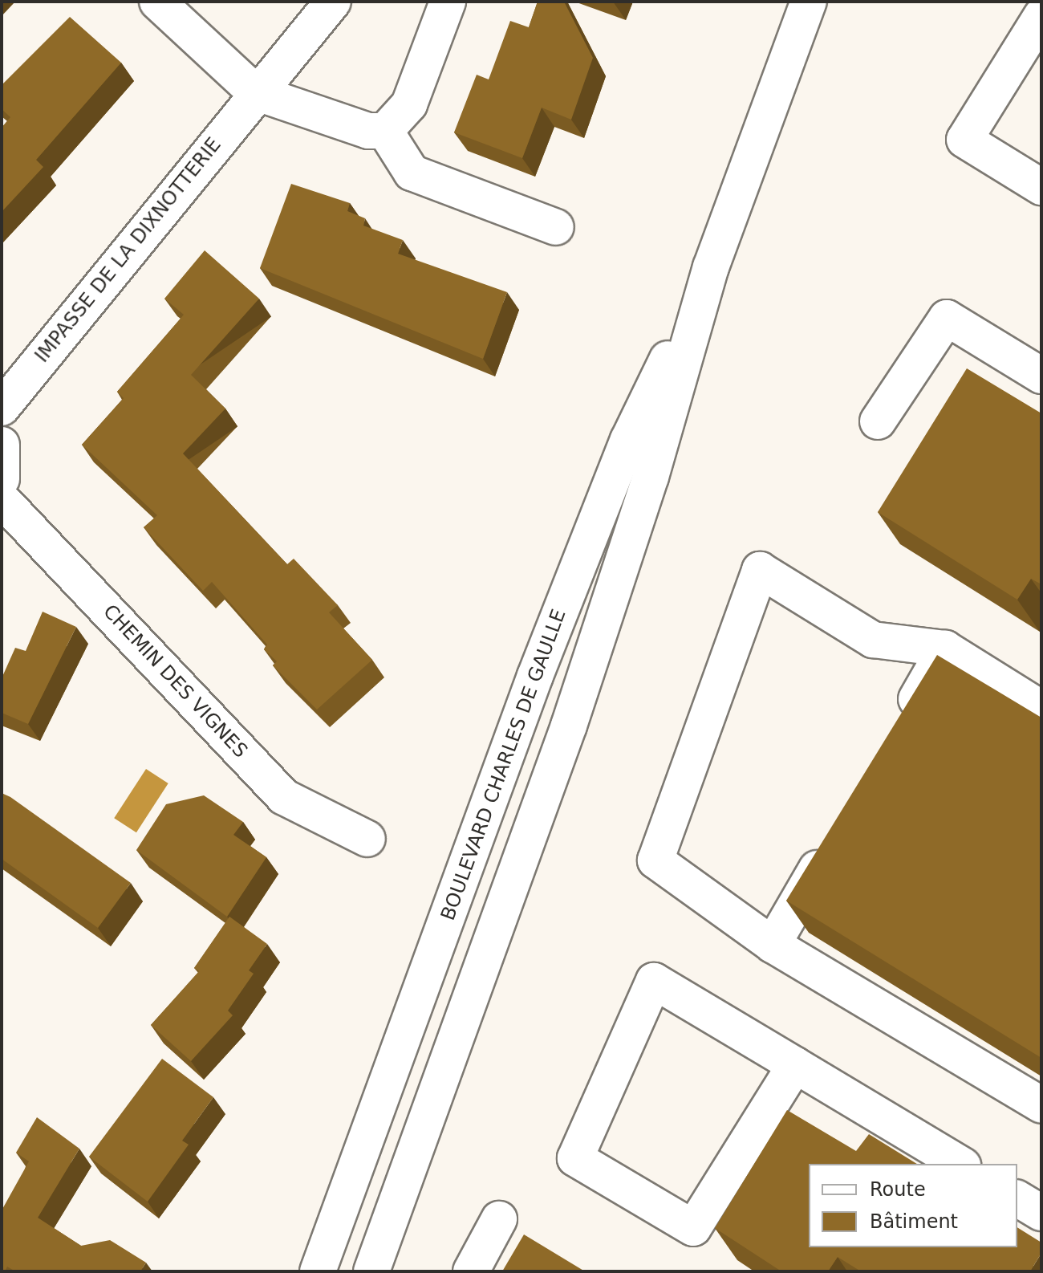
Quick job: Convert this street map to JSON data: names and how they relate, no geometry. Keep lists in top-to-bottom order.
{
  "streets": {
    "street": ["IMPASSE DE LA DIXNOTTERIE", "CHEMIN DES VIGNES", "BOULEVARD CHARLES DE GAULLE"]
  },
  "legend": ["Route", "Bâtiment"]
}
